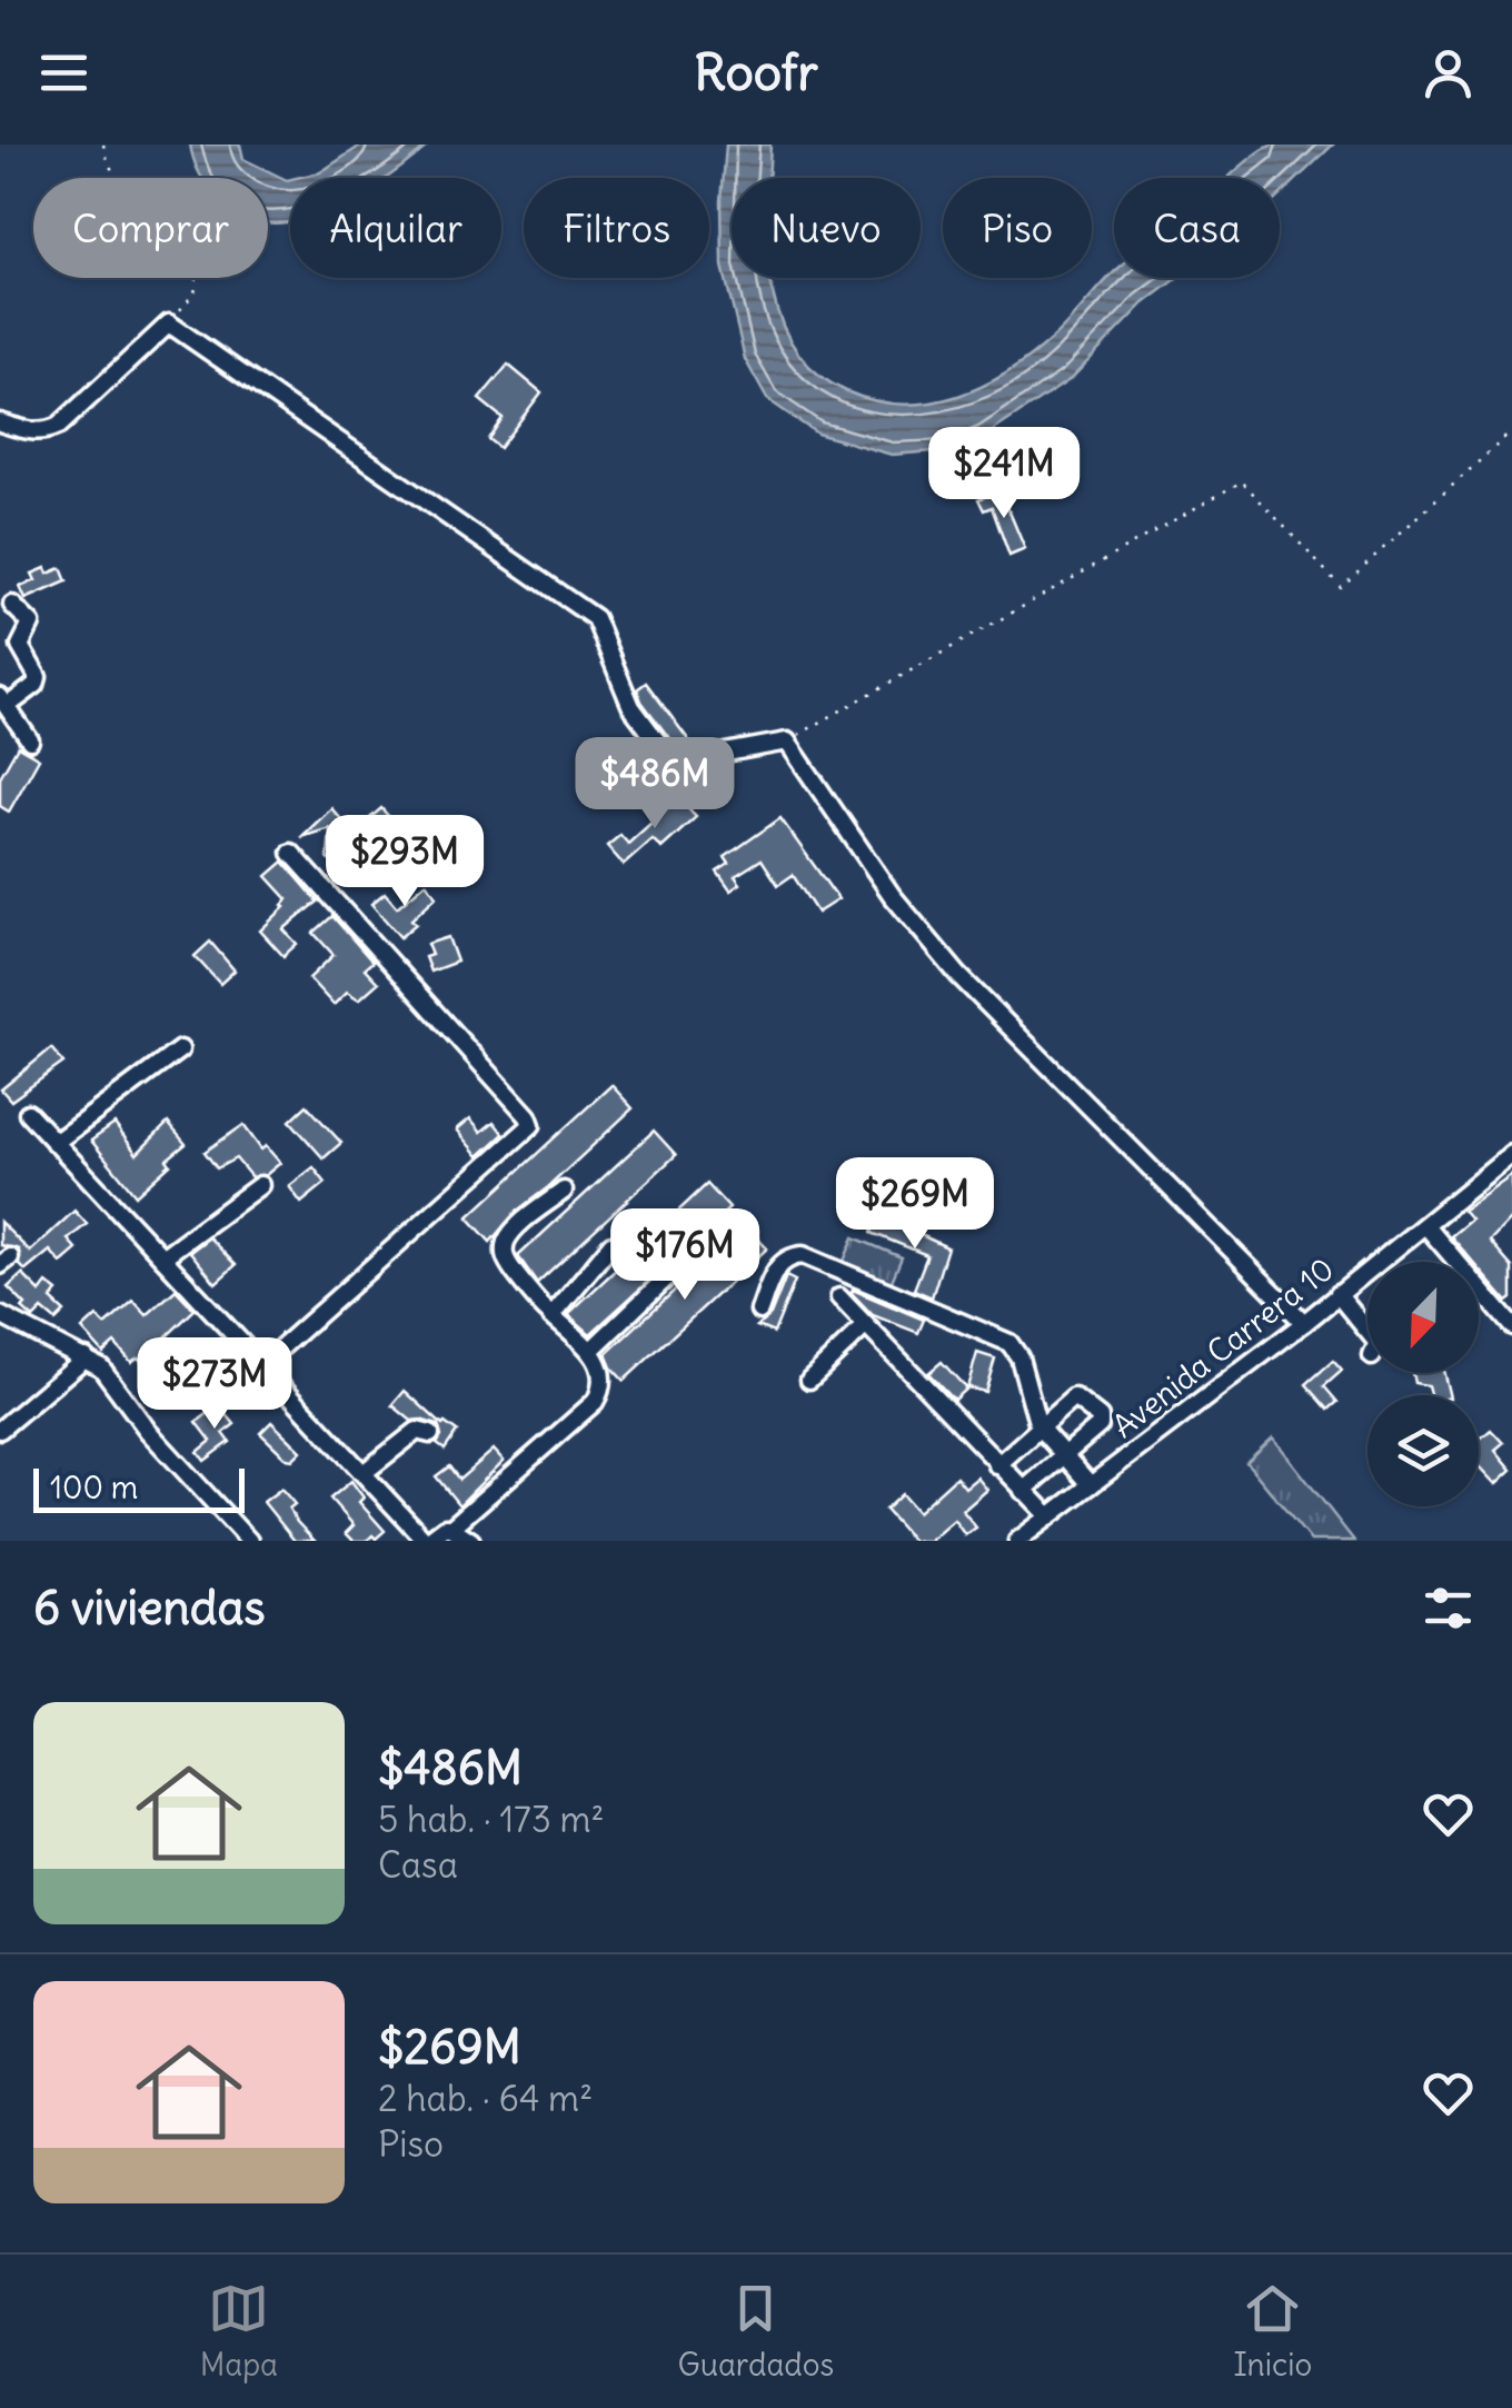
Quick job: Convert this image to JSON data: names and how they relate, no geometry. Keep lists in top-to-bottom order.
{
  "streets": {
    "street": ["Avenida Carrera 10"]
  },
  "scale_bar": "100 m",
  "north": "bottom left",
  "page": {
    "header": "Roofr",
    "chip": [
      "Comprar",
      "Alquilar",
      "Filtros",
      "Nuevo",
      "Piso",
      "Casa"
    ],
    "price": [
      "$241M",
      "$486M",
      "$293M",
      "$269M",
      "$176M",
      "$273M"
    ],
    "scale": "100 m",
    "heading": "6 viviendas",
    "list": [
      {
        "name": "$486M",
        "note": "5 hab. · 173 m² · Casa"
      },
      {
        "name": "$269M",
        "note": "2 hab. · 64 m² · Piso"
      }
    ],
    "tabs": ["Mapa", "Guardados", "Inicio"]
  }
}
